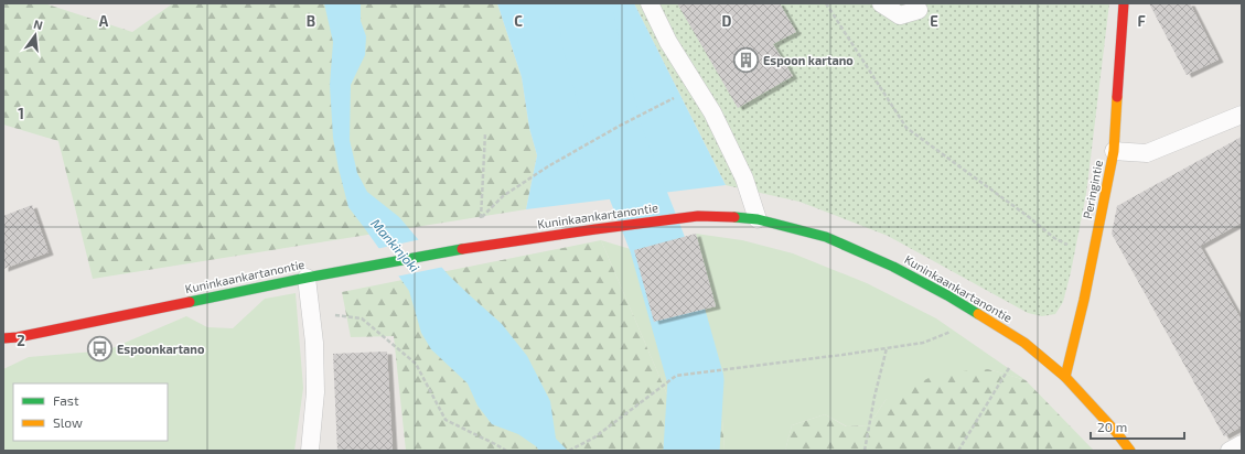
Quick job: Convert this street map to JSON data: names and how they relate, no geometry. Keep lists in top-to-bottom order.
{
  "streets": {
    "street": ["Peringintie", "Kuninkaankartanontie"]
  },
  "crossings": [
    ["Peringintie", "Kuninkaankartanontie"]
  ],
  "water": ["Mankinjoki"],
  "places": {
    "building": ["Espoon kartano"],
    "bus stop": ["Espoonkartano"]
  },
  "legend": ["Fast", "Slow"],
  "scale_bar": "20 m",
  "north": "top",
  "grid": {
    "columns": [
      "A",
      "B",
      "C",
      "D",
      "E",
      "F"
    ],
    "rows": ["1", "2"]
  }
}
